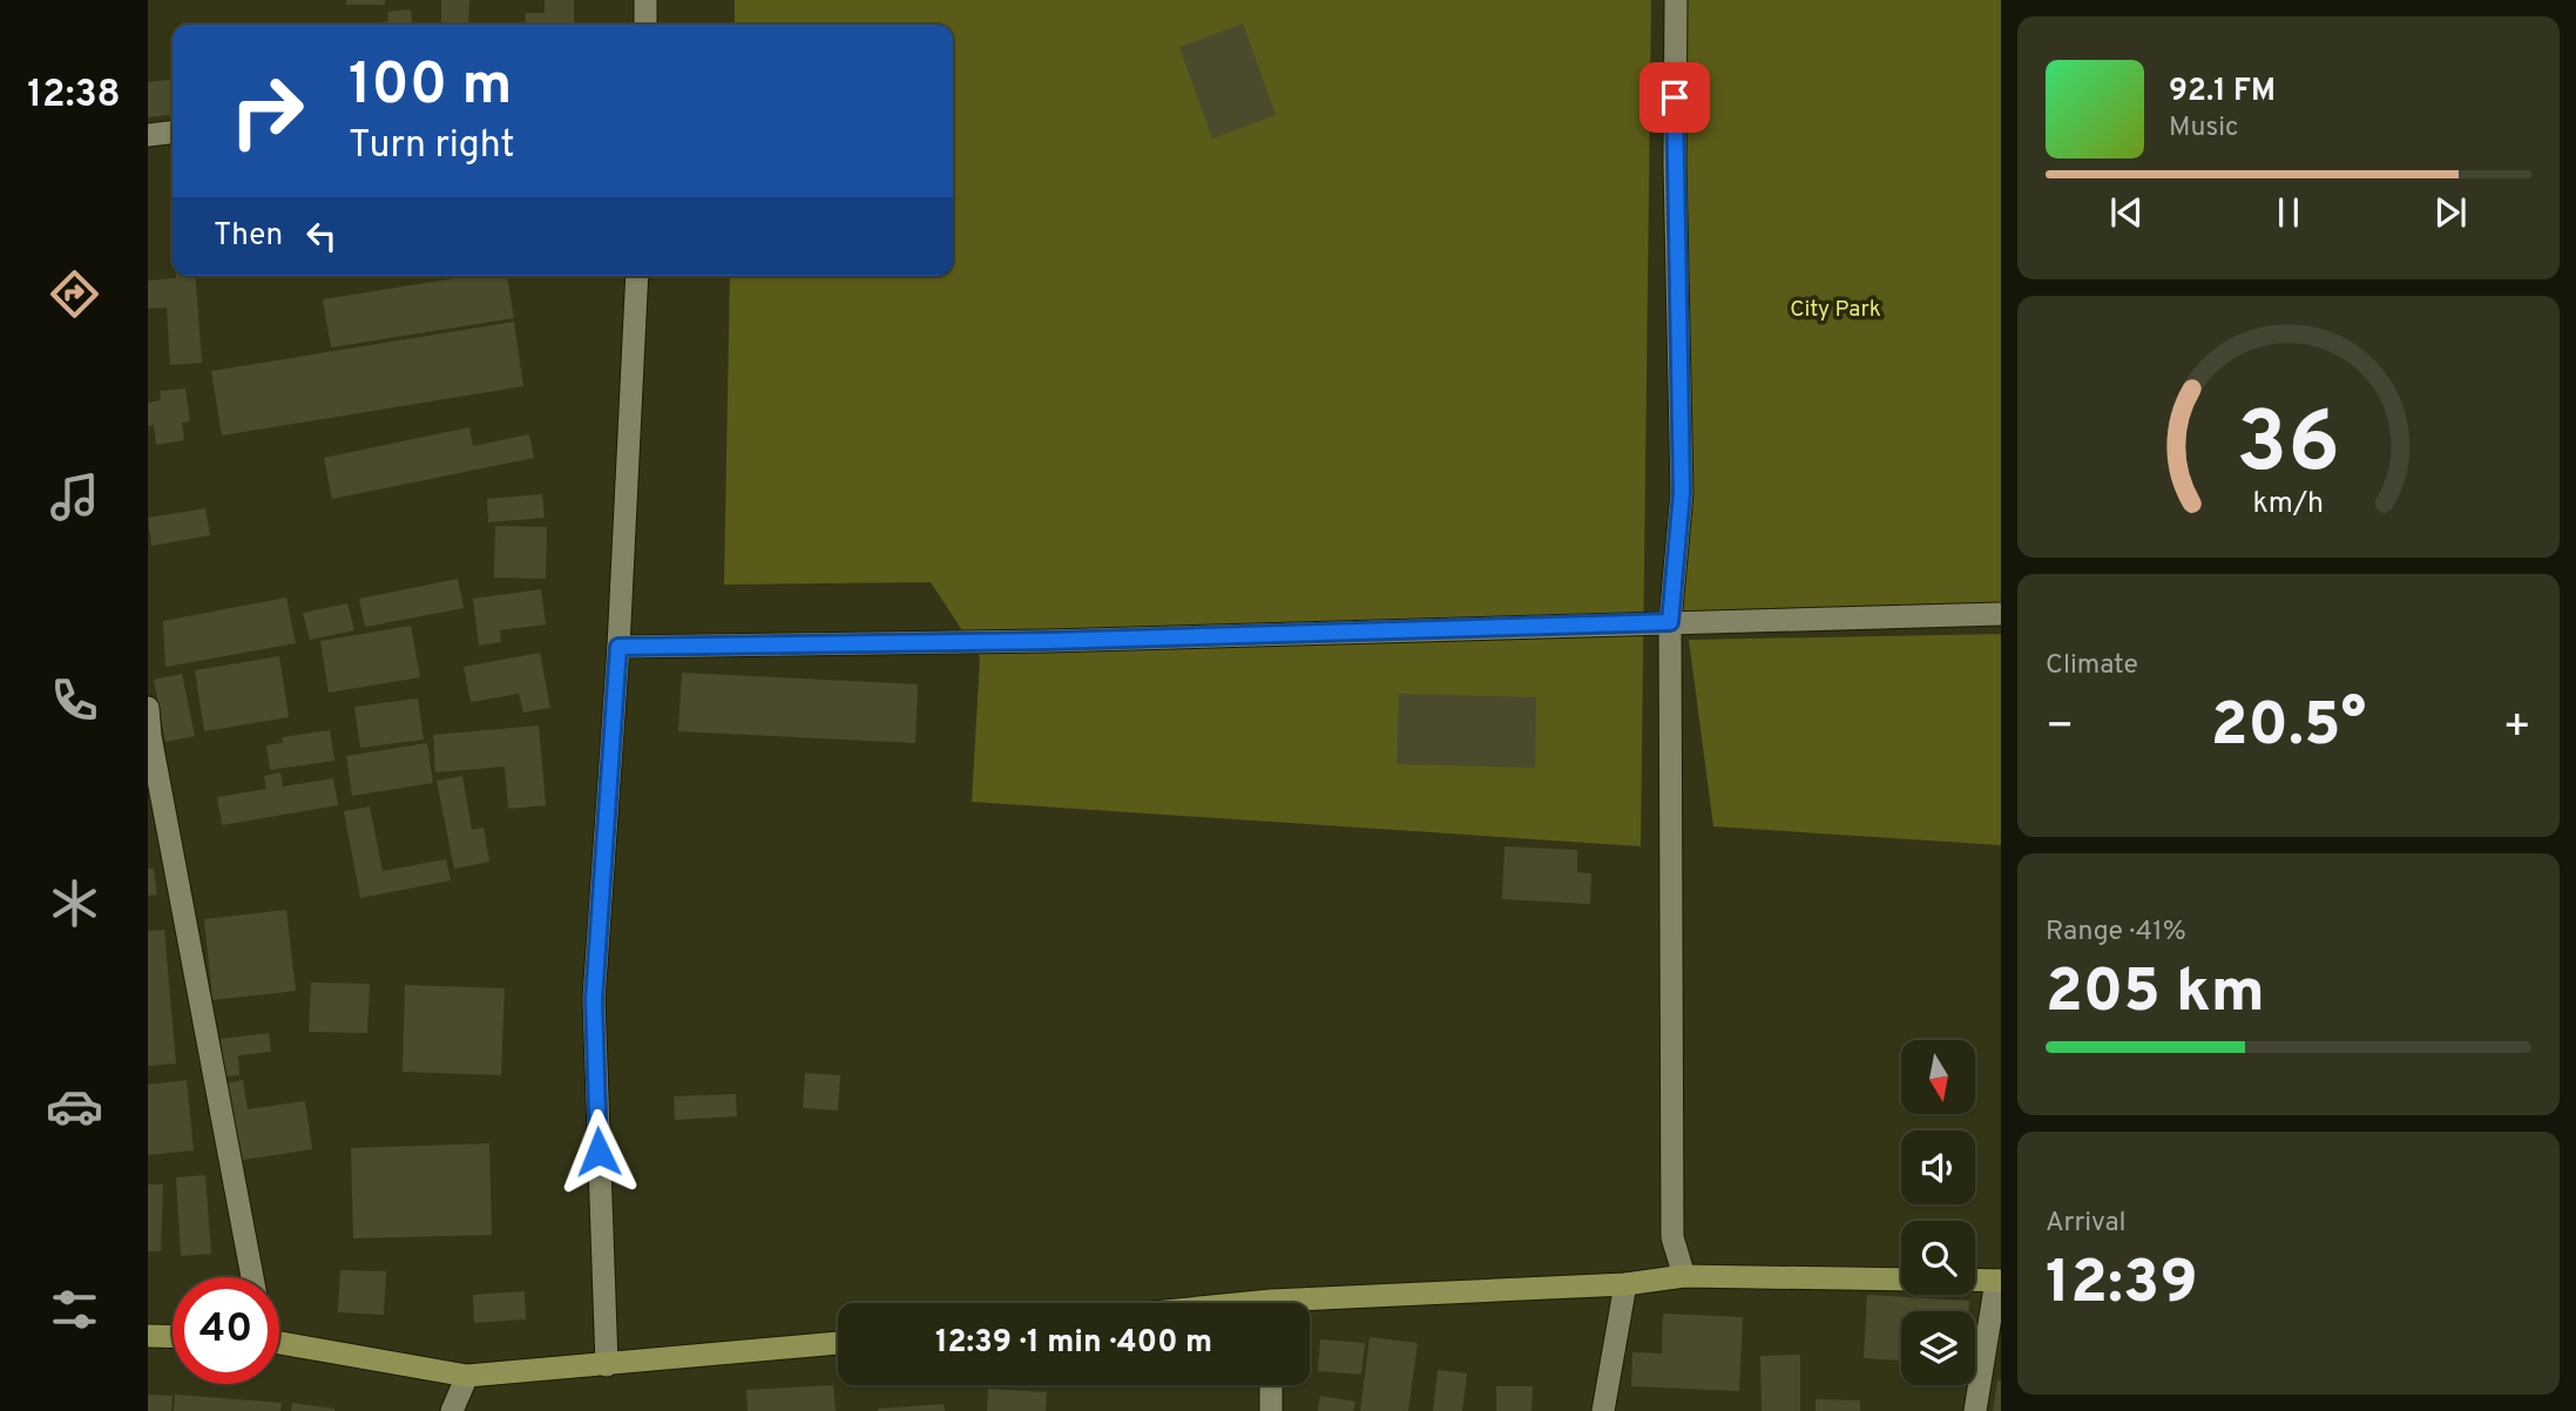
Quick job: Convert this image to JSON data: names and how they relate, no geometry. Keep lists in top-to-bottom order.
{
  "parks": ["City Park"],
  "north": "bottom",
  "page": {
    "tabs": "12:38",
    "turn": ["100 m", "Turn right"],
    "song": ["92.1 FM", "Music"],
    "then": "Then",
    "tile": [
      "Climate",
      ["Range · 41%", "205 km"],
      ["Arrival", "12:39"]
    ],
    "heat": ["−", "20.5°", "+"],
    "limit": "40",
    "trip": "12:39 · 1 min · 400 m",
    "gauge": ["36", "km/h"]
  }
}
